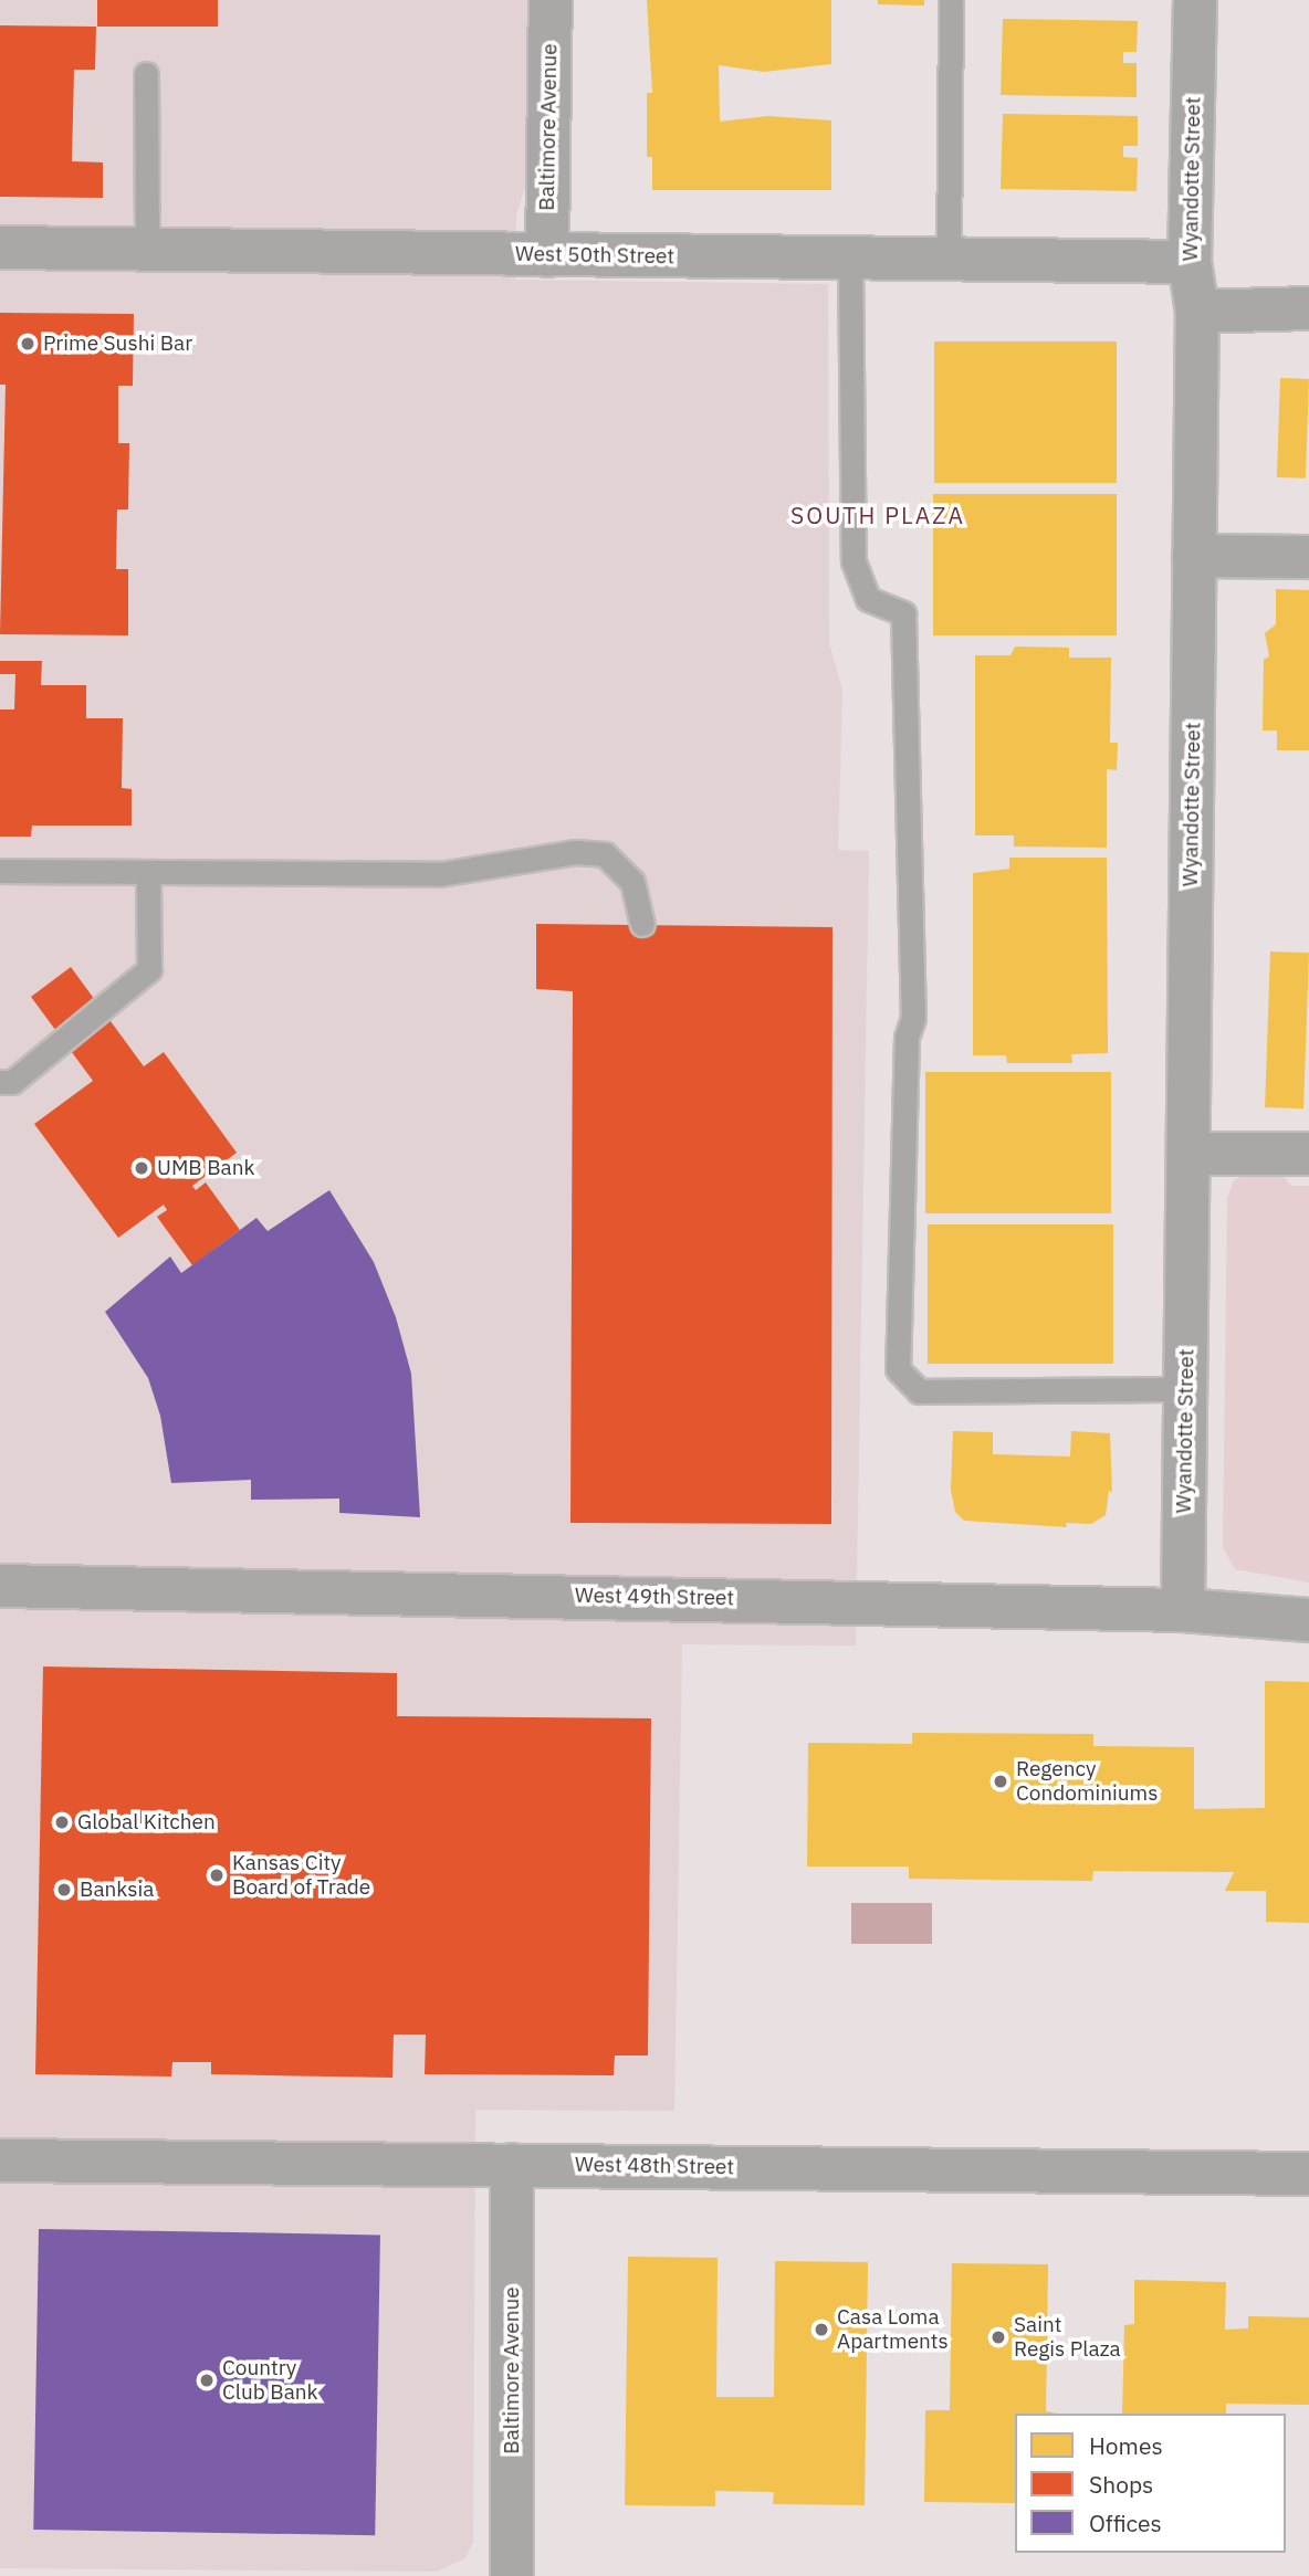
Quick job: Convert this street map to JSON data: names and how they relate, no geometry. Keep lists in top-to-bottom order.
{
  "streets": {
    "street": [
      "Baltimore Avenue",
      "Wyandotte Street",
      "West 50th Street",
      "West 49th Street",
      "West 48th Street"
    ]
  },
  "crossings": [
    ["Baltimore Avenue", "West 50th Street"],
    ["Baltimore Avenue", "West 48th Street"],
    ["Wyandotte Street", "West 50th Street"],
    ["Wyandotte Street", "West 49th Street"]
  ],
  "districts": ["SOUTH PLAZA"],
  "places": [
    "Prime Sushi Bar",
    "UMB Bank",
    "Regency Condominiums",
    "Global Kitchen",
    "Kansas City Board of Trade",
    "Banksia",
    "Casa Loma Apartments",
    "Saint Regis Plaza",
    "Country Club Bank"
  ],
  "legend": ["Homes", "Shops", "Offices"]
}
